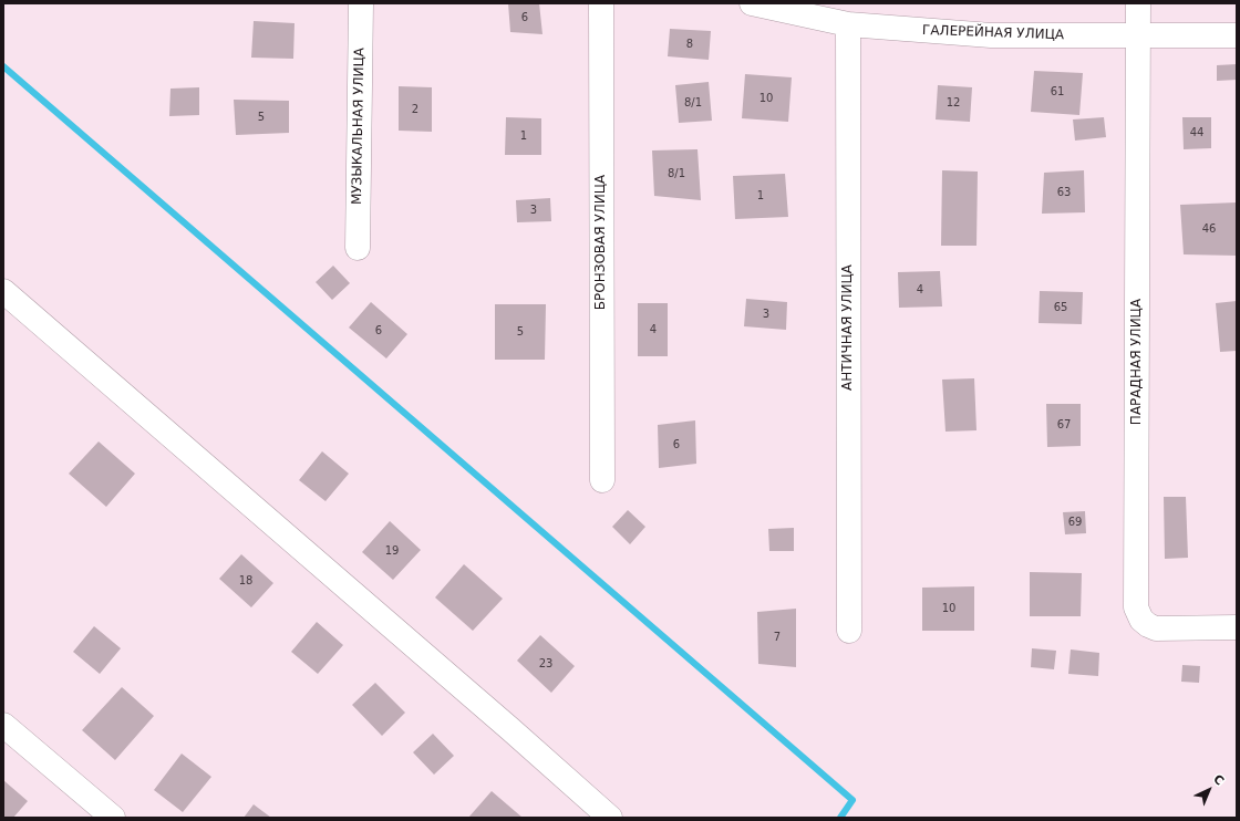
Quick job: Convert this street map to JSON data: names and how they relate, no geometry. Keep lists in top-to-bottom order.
{
  "streets": {
    "street": [
      "ГАЛЕРЕЙНАЯ УЛИЦА",
      "МУЗЫКАЛЬНАЯ УЛИЦА",
      "БРОНЗОВАЯ УЛИЦА",
      "АНТИЧНАЯ УЛИЦА",
      "ПАРАДНАЯ УЛИЦА"
    ]
  },
  "crossings": [
    ["ГАЛЕРЕЙНАЯ УЛИЦА", "АНТИЧНАЯ УЛИЦА"],
    ["ГАЛЕРЕЙНАЯ УЛИЦА", "ПАРАДНАЯ УЛИЦА"]
  ],
  "house_numbers": [
    "6",
    "8",
    "61",
    "10",
    "8/1",
    "12",
    "2",
    "5",
    "44",
    "1",
    "8/1",
    "63",
    "1",
    "3",
    "46",
    "4",
    "65",
    "3",
    "4",
    "6",
    "5",
    "67",
    "6",
    "69",
    "19",
    "18",
    "10",
    "7",
    "23"
  ],
  "north": "top right"
}
